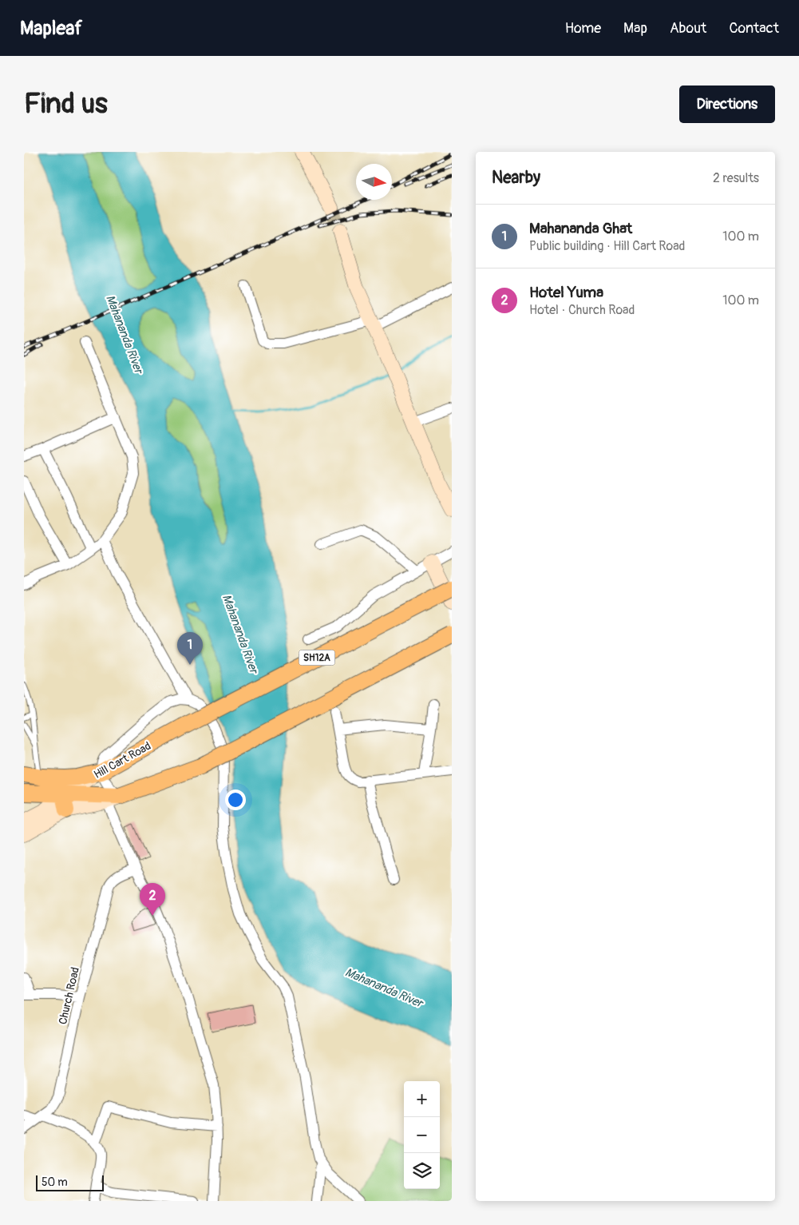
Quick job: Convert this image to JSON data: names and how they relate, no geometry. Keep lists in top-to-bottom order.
{
  "streets": {
    "main road": ["SH12A", "Hill Cart Road"],
    "street": ["Church Road"]
  },
  "crossings": [
    ["SH12A", "Hill Cart Road"]
  ],
  "water": ["Mahananda River"],
  "scale_bar": "50 m",
  "north": "right",
  "page": {
    "header": "Mapleaf",
    "nav": [
      "Home",
      "Map",
      "About",
      "Contact"
    ],
    "buttons": "Directions",
    "title": "Find us",
    "heading": ["Nearby", "2 results"],
    "list": [
      {
        "mark": "1",
        "name": "Mahananda Ghat",
        "note": "Public building · Hill Cart Road",
        "value": "100 m"
      },
      {
        "mark": "2",
        "name": "Hotel Yuma",
        "note": "Hotel · Church Road",
        "value": "100 m"
      }
    ],
    "pins": ["1", "2"],
    "map_buttons": ["+", "−"],
    "scale": "50 m"
  }
}
